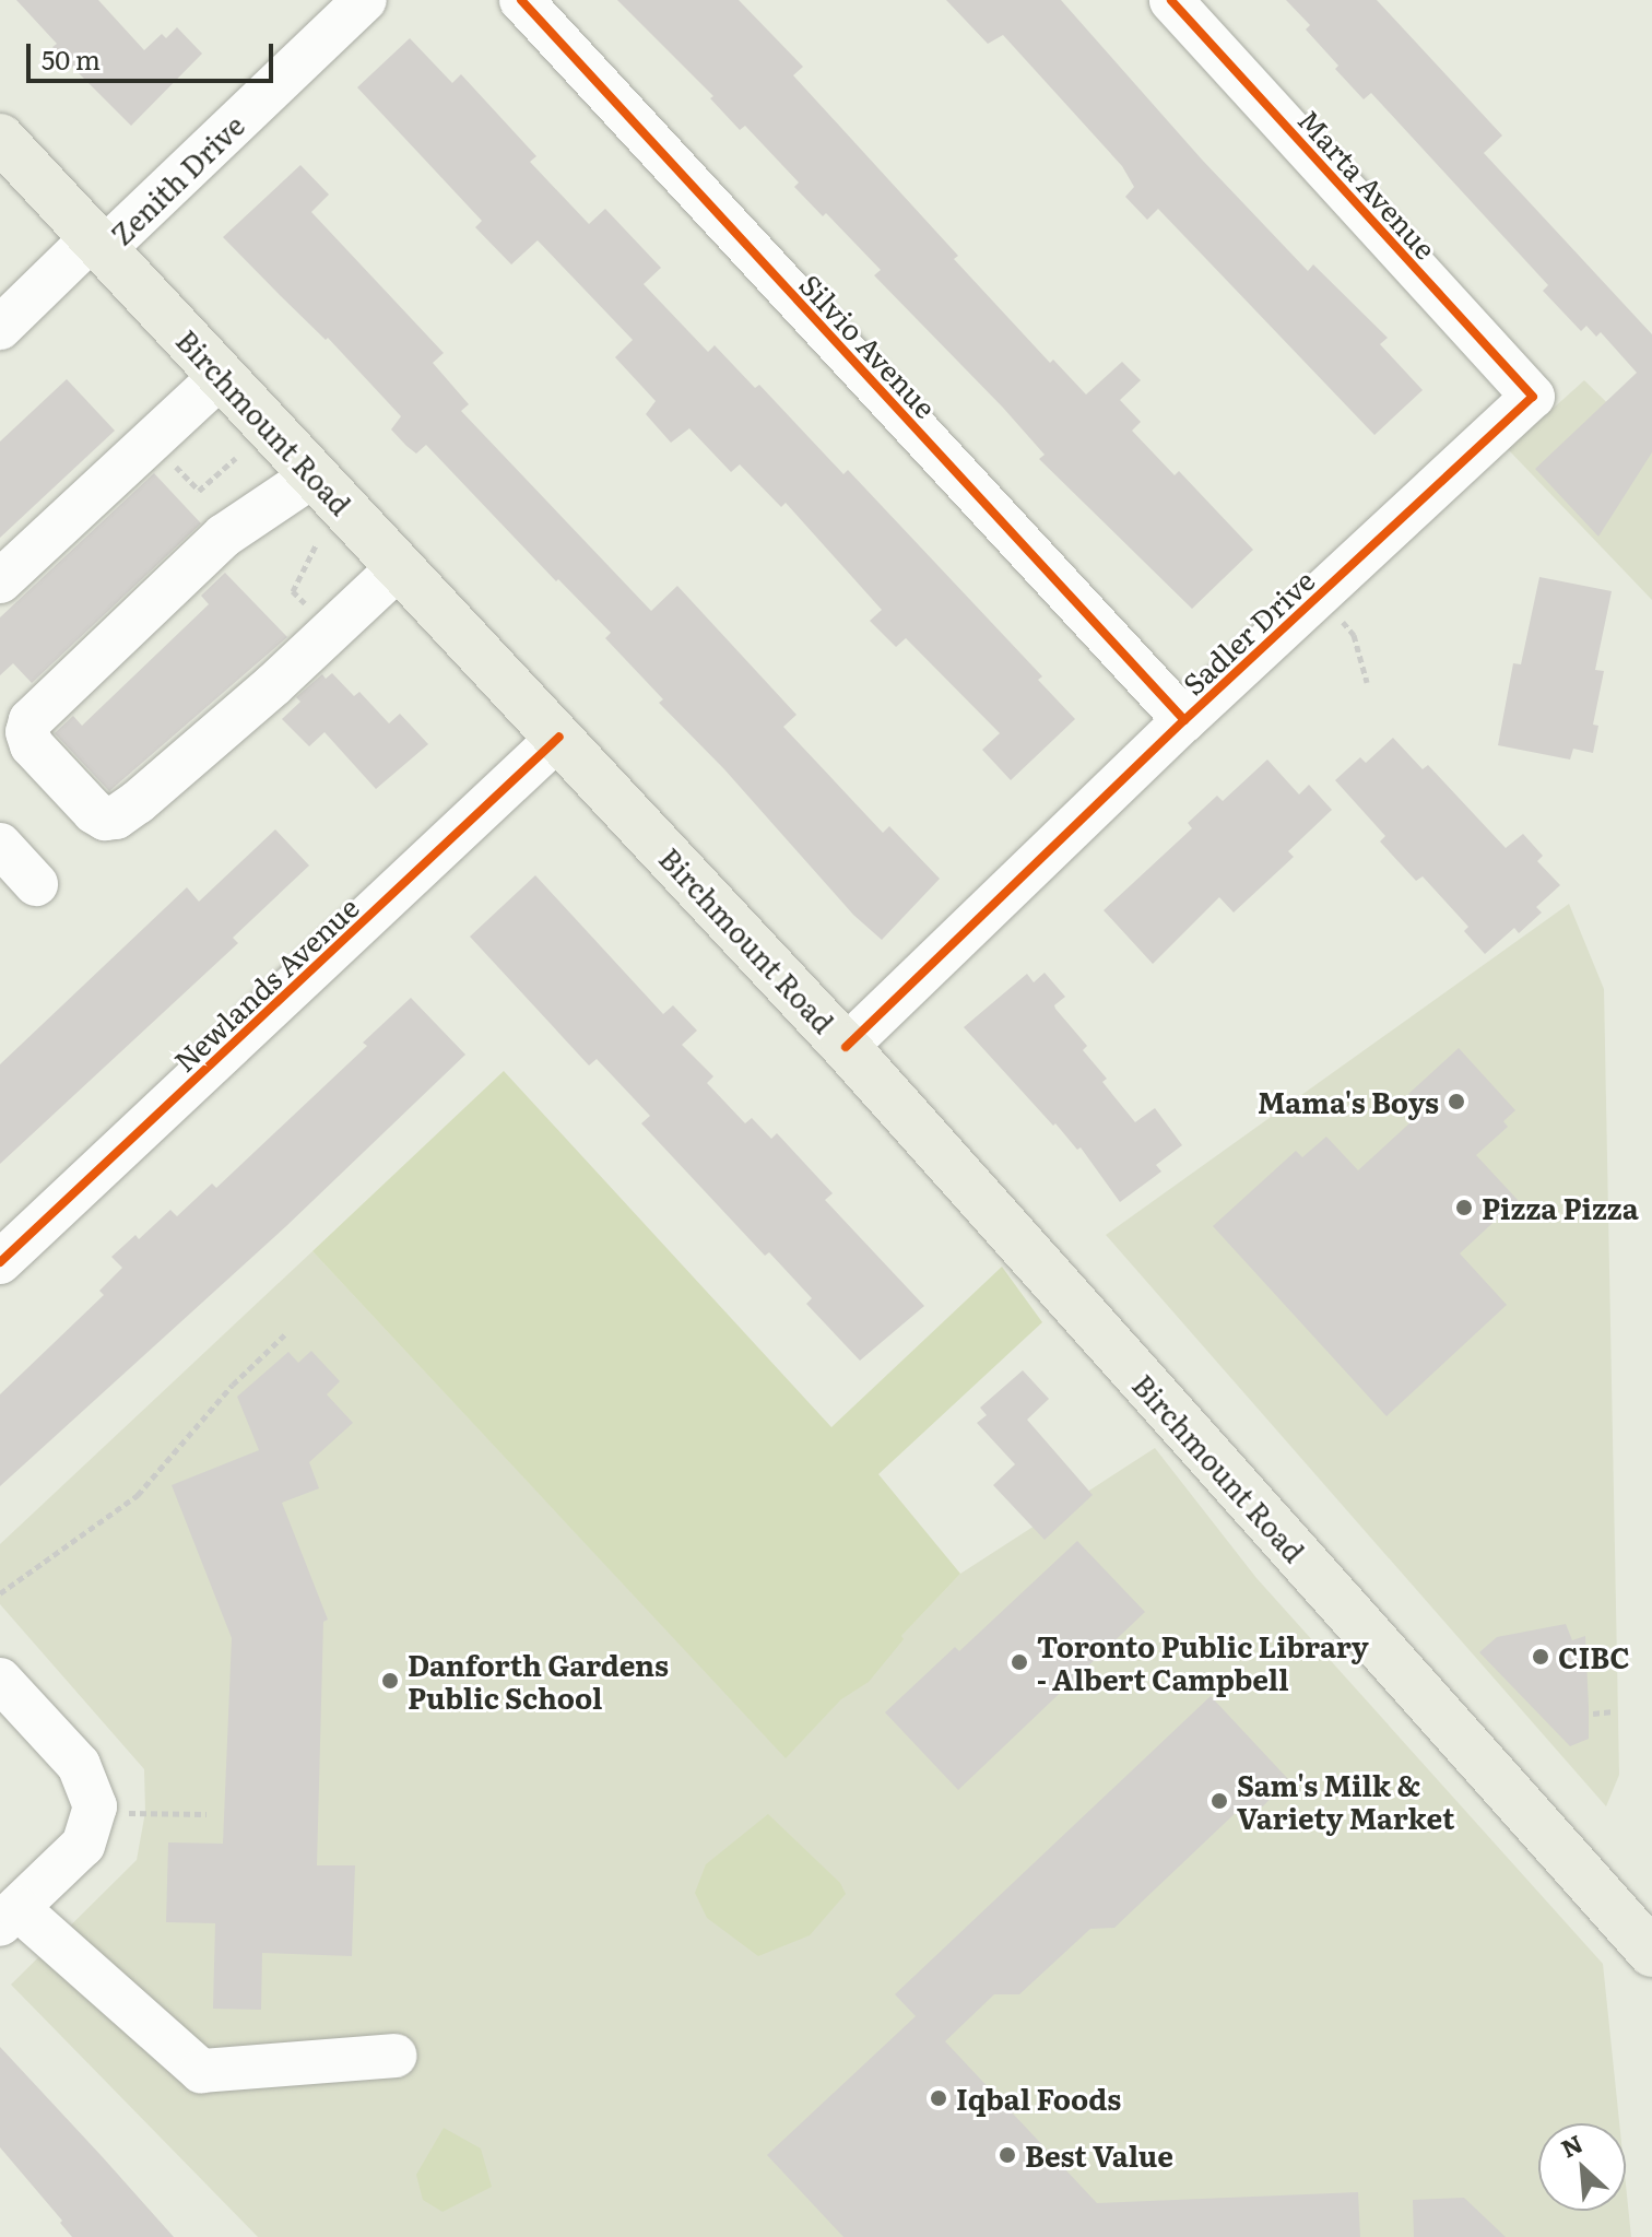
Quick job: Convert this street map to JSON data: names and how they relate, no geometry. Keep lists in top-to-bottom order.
{
  "streets": {
    "main road": ["Birchmount Road"],
    "street": [
      "Zenith Drive",
      "Marta Avenue",
      "Silvio Avenue",
      "Sadler Drive",
      "Newlands Avenue"
    ]
  },
  "crossings": [
    ["Zenith Drive", "Birchmount Road"],
    ["Marta Avenue", "Sadler Drive"],
    ["Silvio Avenue", "Sadler Drive"],
    ["Birchmount Road", "Sadler Drive"],
    ["Birchmount Road", "Newlands Avenue"]
  ],
  "places": [
    "Mama's Boys",
    "Pizza Pizza",
    "CIBC",
    "Toronto Public Library - Albert Campbell",
    "Danforth Gardens Public School",
    "Sam's Milk & Variety Market",
    "Iqbal Foods",
    "Best Value"
  ],
  "scale_bar": "50 m",
  "north": "top left"
}
